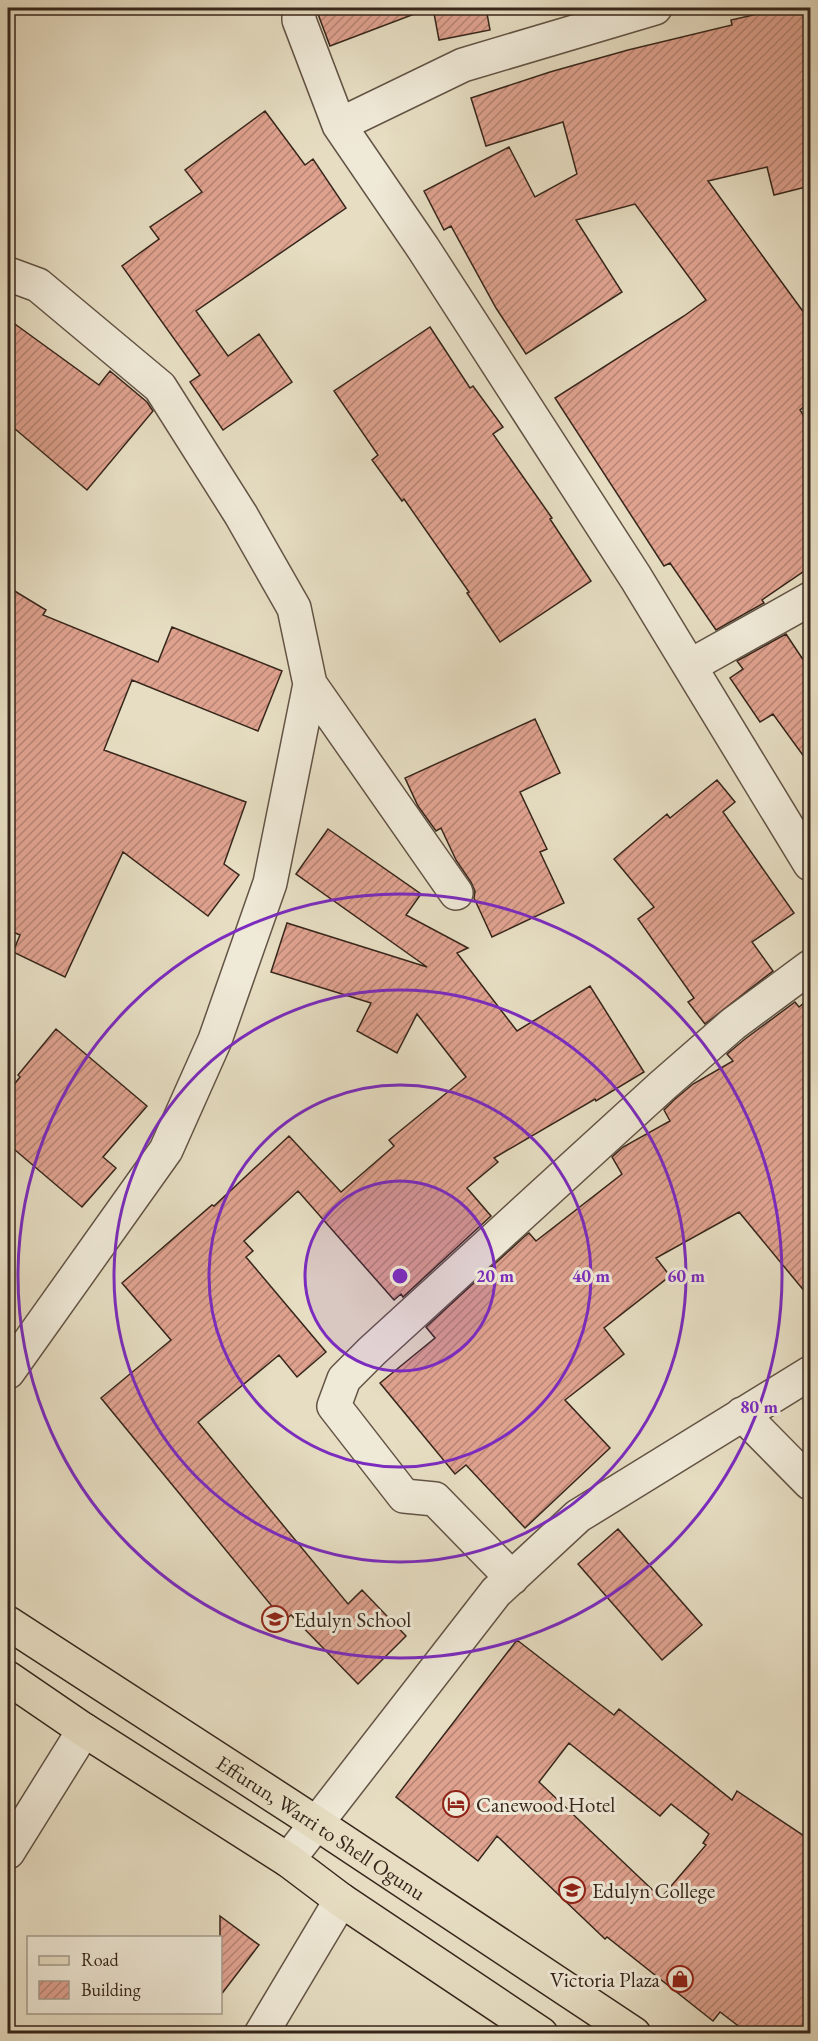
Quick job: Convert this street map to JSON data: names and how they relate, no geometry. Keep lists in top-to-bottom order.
{
  "streets": {
    "main road": ["Effurun, Warri to Shell Ogunu"]
  },
  "places": {
    "school or university": ["Edulyn School", "Edulyn College"],
    "hotel": ["Canewood Hotel"],
    "shop": ["Victoria Plaza"]
  },
  "legend": ["Road", "Building"],
  "rings": [
    "20 m",
    "40 m",
    "60 m",
    "80 m"
  ]
}
